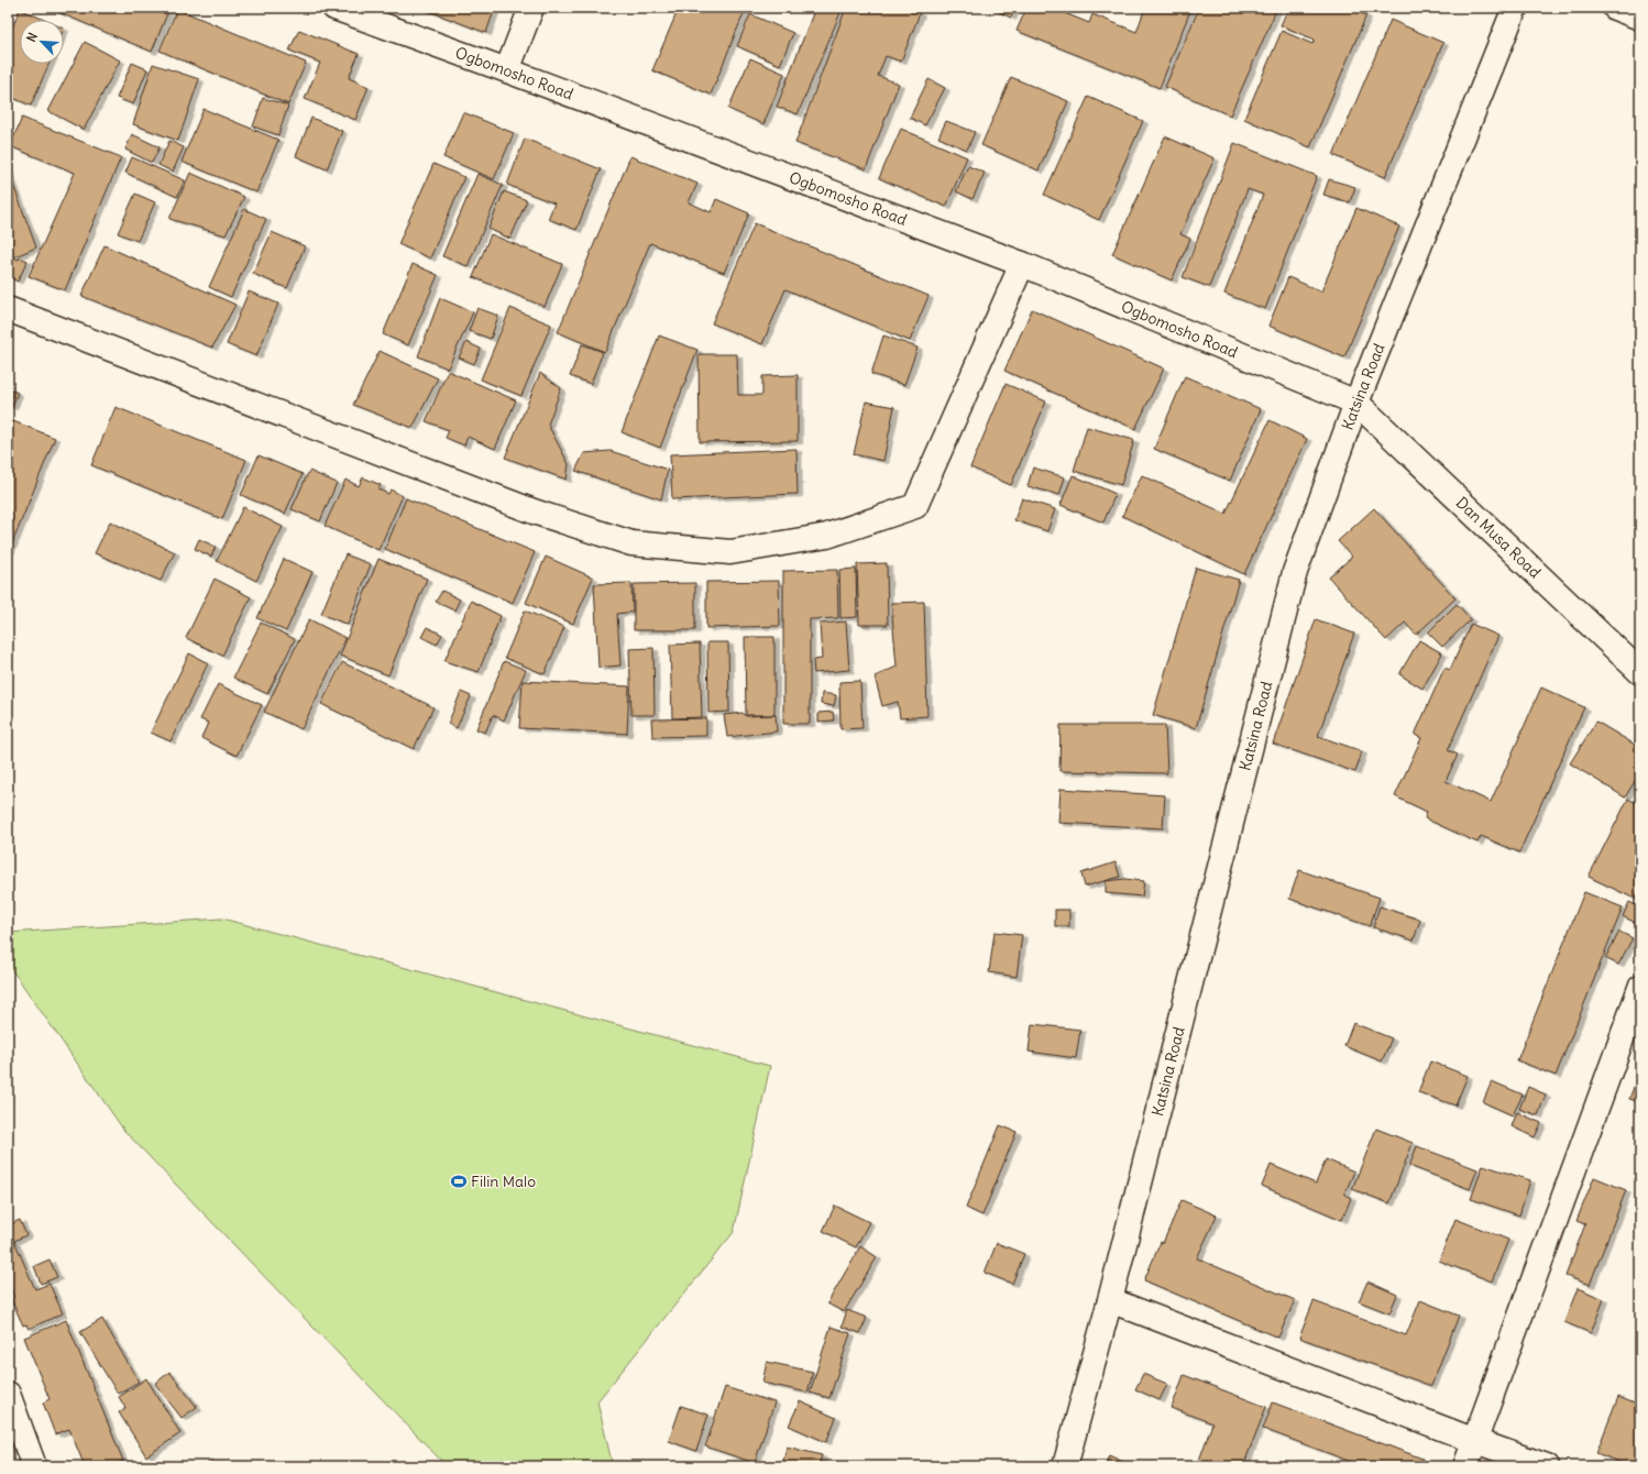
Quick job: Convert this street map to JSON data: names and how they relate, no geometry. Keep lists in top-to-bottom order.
{
  "streets": {
    "street": ["Ogbomosho Road", "Katsina Road", "Dan Musa Road"]
  },
  "crossings": [
    ["Ogbomosho Road", "Katsina Road"],
    ["Ogbomosho Road", "Dan Musa Road"],
    ["Katsina Road", "Dan Musa Road"]
  ],
  "places": {
    "sports": ["Filin Malo"]
  },
  "north": "top left"
}
